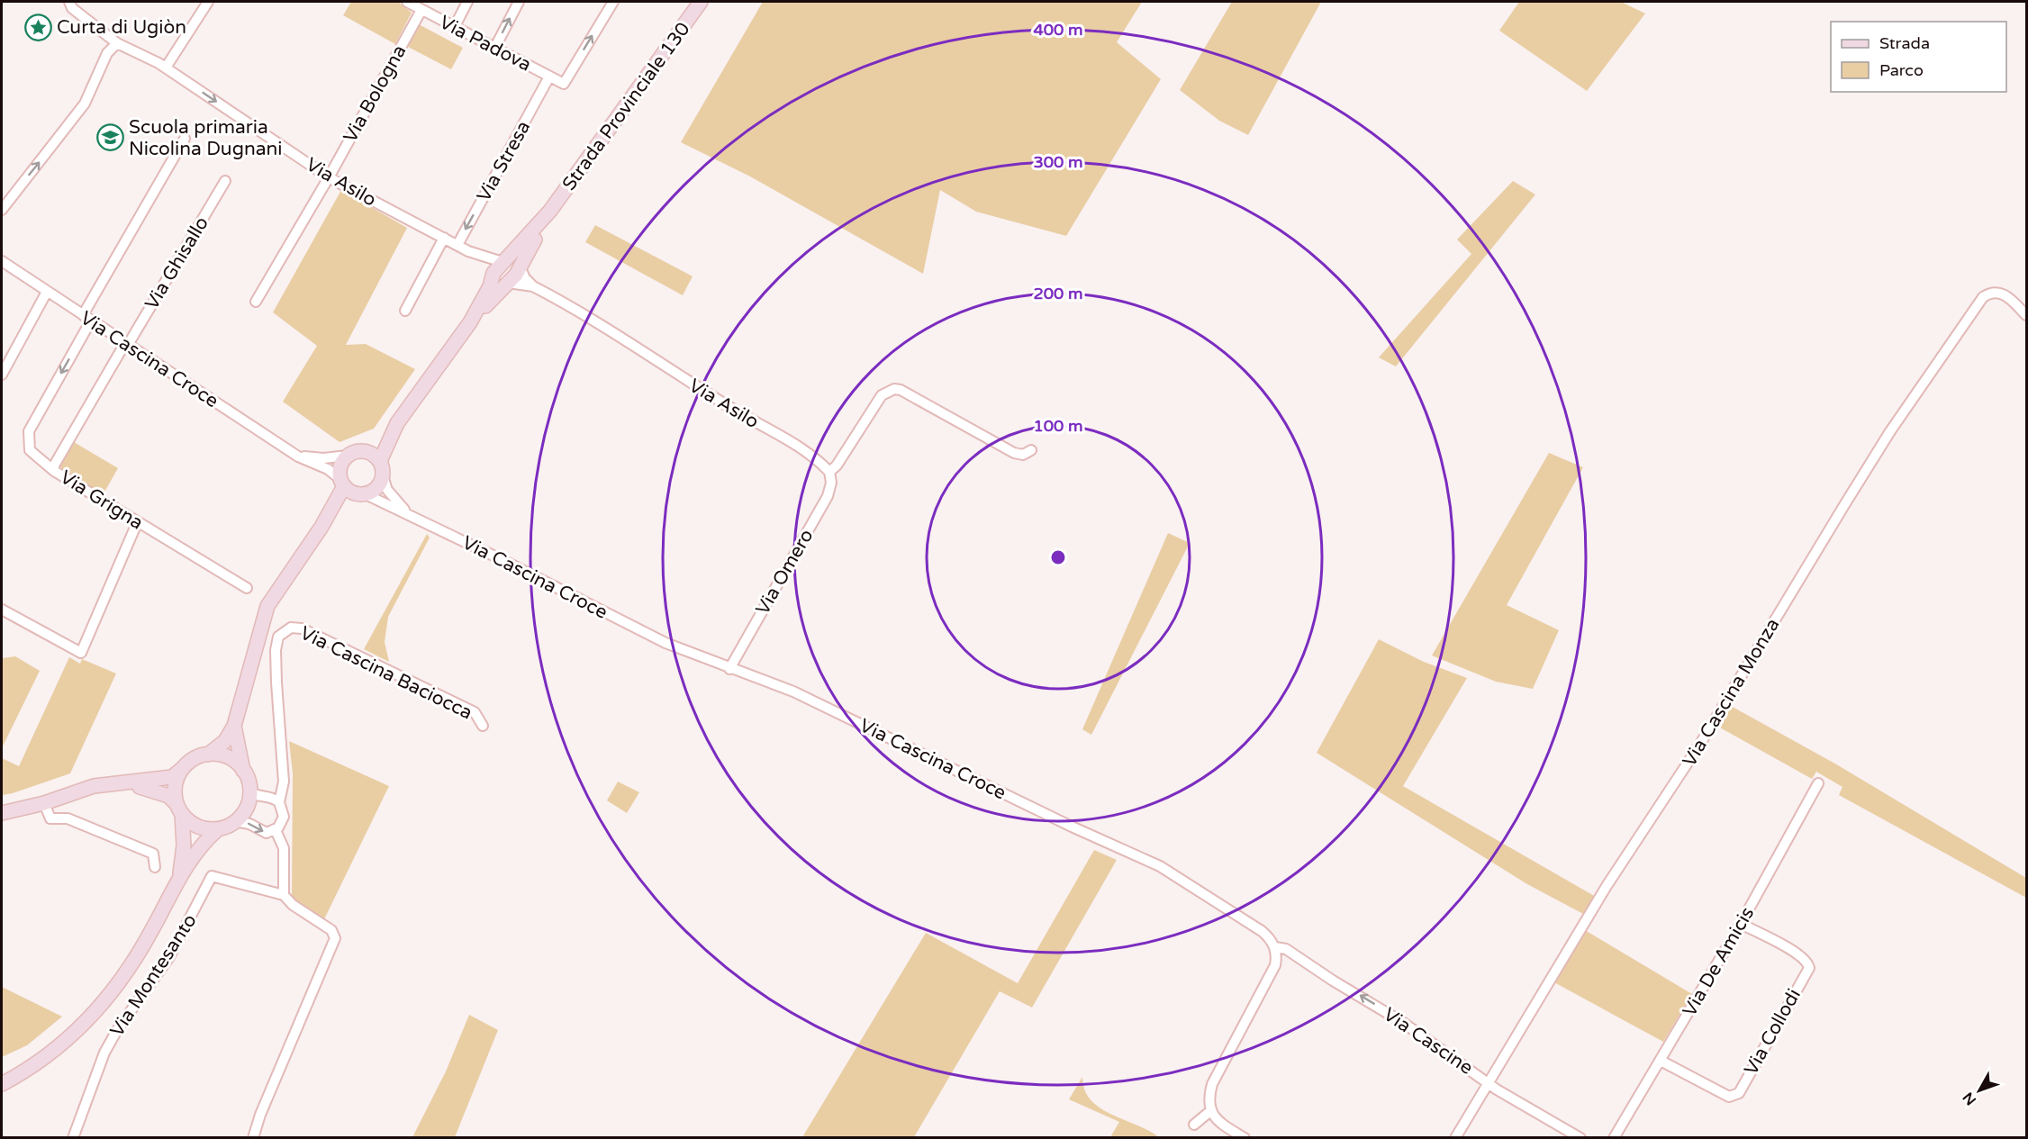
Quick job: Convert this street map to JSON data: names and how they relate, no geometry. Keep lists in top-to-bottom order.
{
  "streets": {
    "street": [
      "Via Padova",
      "Via Bologna",
      "Strada Provinciale 130",
      "Via Stresa",
      "Via Asilo",
      "Via Ghisallo",
      "Via Cascina Croce",
      "Via Grigna",
      "Via Omero",
      "Via Cascina Baciocca",
      "Via Cascina Monza",
      "Via De Amicis",
      "Via Montesanto",
      "Via Collodi",
      "Via Cascine"
    ]
  },
  "crossings": [
    ["Via Padova", "Via Bologna"],
    ["Via Padova", "Via Stresa"],
    ["Via Bologna", "Via Asilo"],
    ["Strada Provinciale 130", "Via Asilo"],
    ["Strada Provinciale 130", "Via Cascina Croce"],
    ["Via Stresa", "Via Asilo"],
    ["Via Asilo", "Via Omero"],
    ["Via Ghisallo", "Via Cascina Croce"],
    ["Via Ghisallo", "Via Grigna"],
    ["Via Cascina Croce", "Via Grigna"],
    ["Via Cascina Croce", "Via Omero"],
    ["Via Cascina Croce", "Via Cascine"],
    ["Via Cascina Monza", "Via Cascine"],
    ["Via De Amicis", "Via Collodi"]
  ],
  "one_way": ["Via Stresa", "Via Cascine"],
  "places": {
    "place": ["Curta di Ugiòn"],
    "school or university": ["Scuola primaria Nicolina Dugnani"]
  },
  "legend": ["Strada", "Parco"],
  "north": "bottom left",
  "rings": [
    "400 m",
    "300 m",
    "200 m",
    "100 m"
  ]
}
